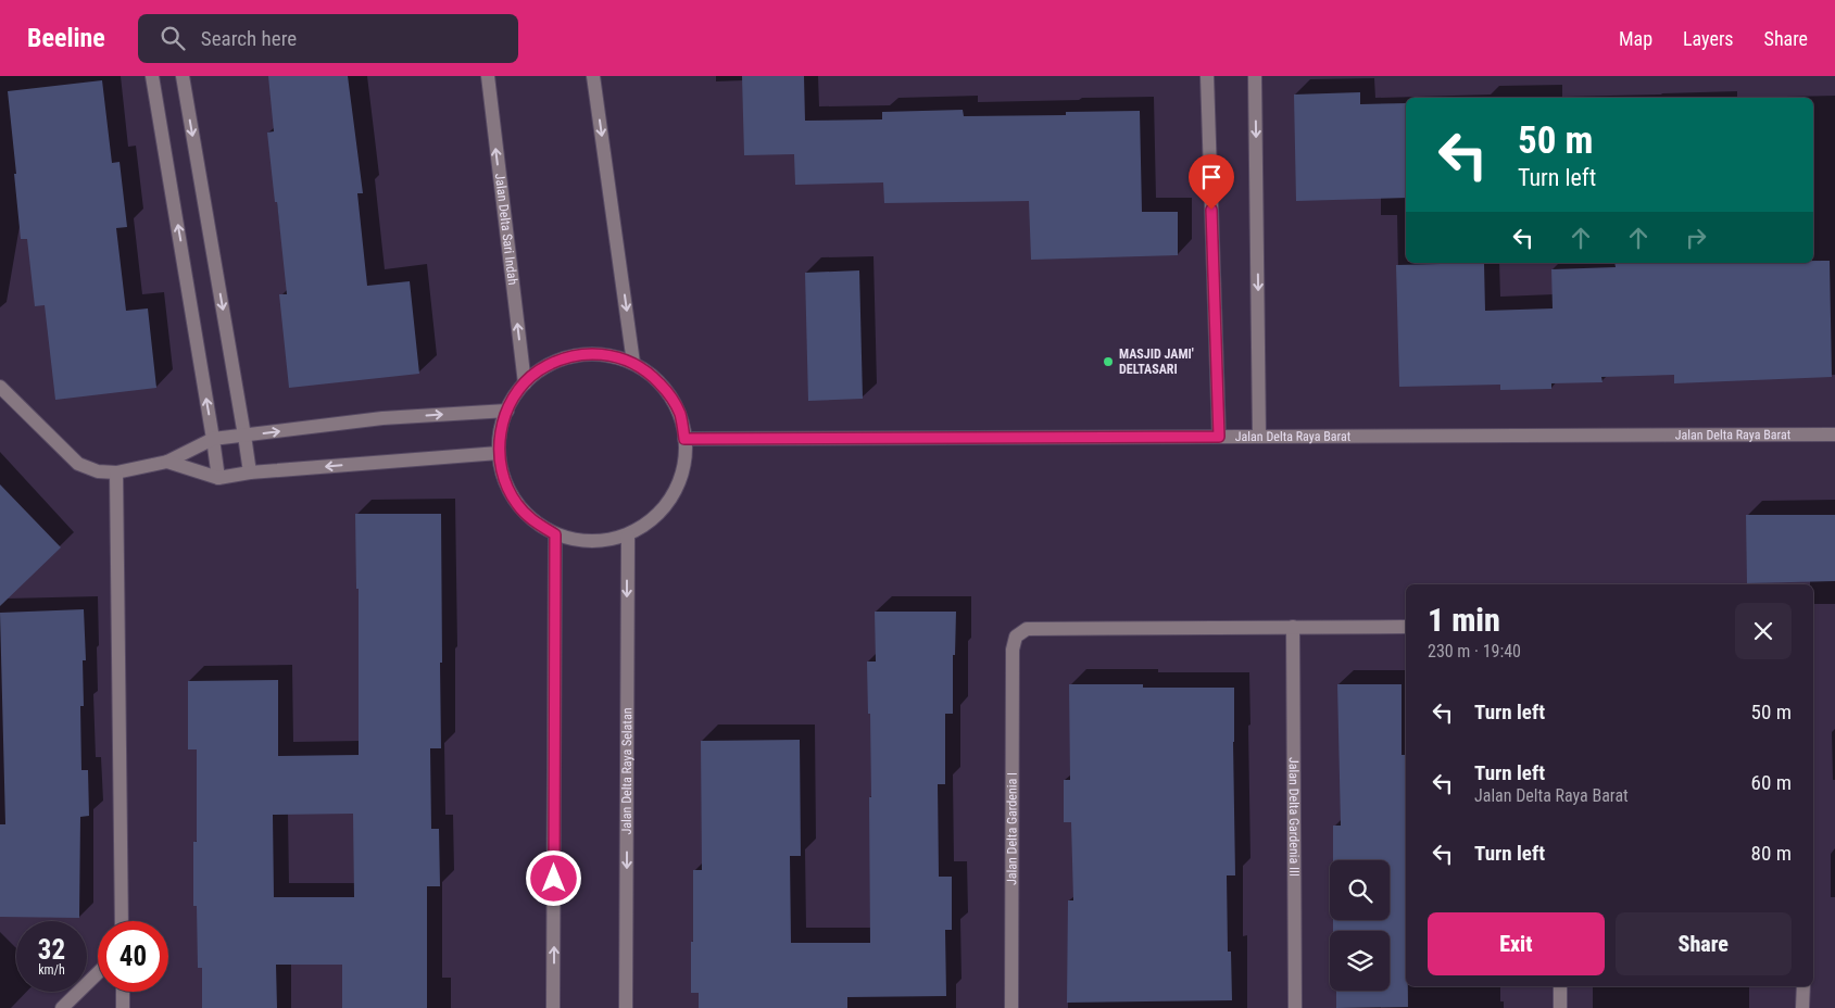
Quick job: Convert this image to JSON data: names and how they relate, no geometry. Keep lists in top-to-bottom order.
{
  "streets": {
    "street": [
      "Jalan Delta Sari Indah",
      "Jalan Delta Raya Barat",
      "Jalan Delta Raya Selatan",
      "Jalan Delta Gardenia III",
      "Jalan Delta Gardenia I"
    ]
  },
  "crossings": [
    ["Jalan Delta Sari Indah", "Jalan Delta Raya Barat"],
    ["Jalan Delta Sari Indah", "Jalan Delta Raya Selatan"],
    ["Jalan Delta Raya Barat", "Jalan Delta Raya Selatan"],
    ["Jalan Delta Gardenia III", "Jalan Delta Gardenia I"]
  ],
  "places": ["MASJID JAMI' DELTASARI"],
  "page": {
    "header": "Beeline",
    "search": "Search here",
    "nav": ["Map", "Layers", "Share"],
    "turn": ["50 m", "Turn left"],
    "heading": ["1 min", "230 m · 19:40"],
    "list": [
      {
        "name": "Turn left",
        "value": "50 m"
      },
      {
        "name": "Turn left",
        "note": "Jalan Delta Raya Barat",
        "value": "60 m"
      },
      {
        "name": "Turn left",
        "value": "80 m"
      }
    ],
    "buttons": ["Exit", "Share"],
    "speed": "32 km/h",
    "limit": "40"
  }
}
